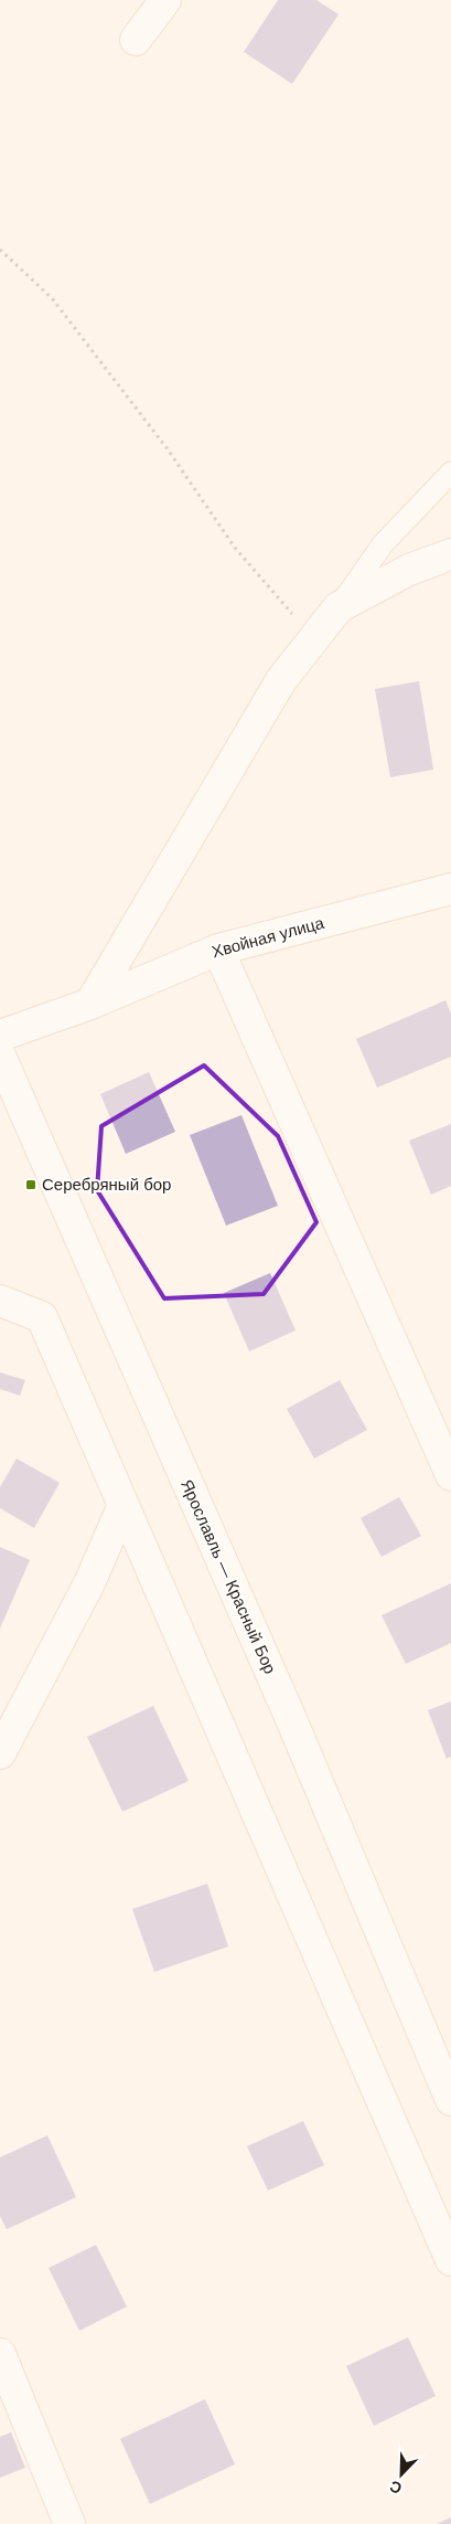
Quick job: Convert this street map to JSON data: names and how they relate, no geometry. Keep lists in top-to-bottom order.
{
  "streets": {
    "street": ["Хвойная улица", "Ярославль — Красный Бор"]
  },
  "places": {
    "transit": ["Серебряный бор"]
  },
  "north": "bottom left"
}
